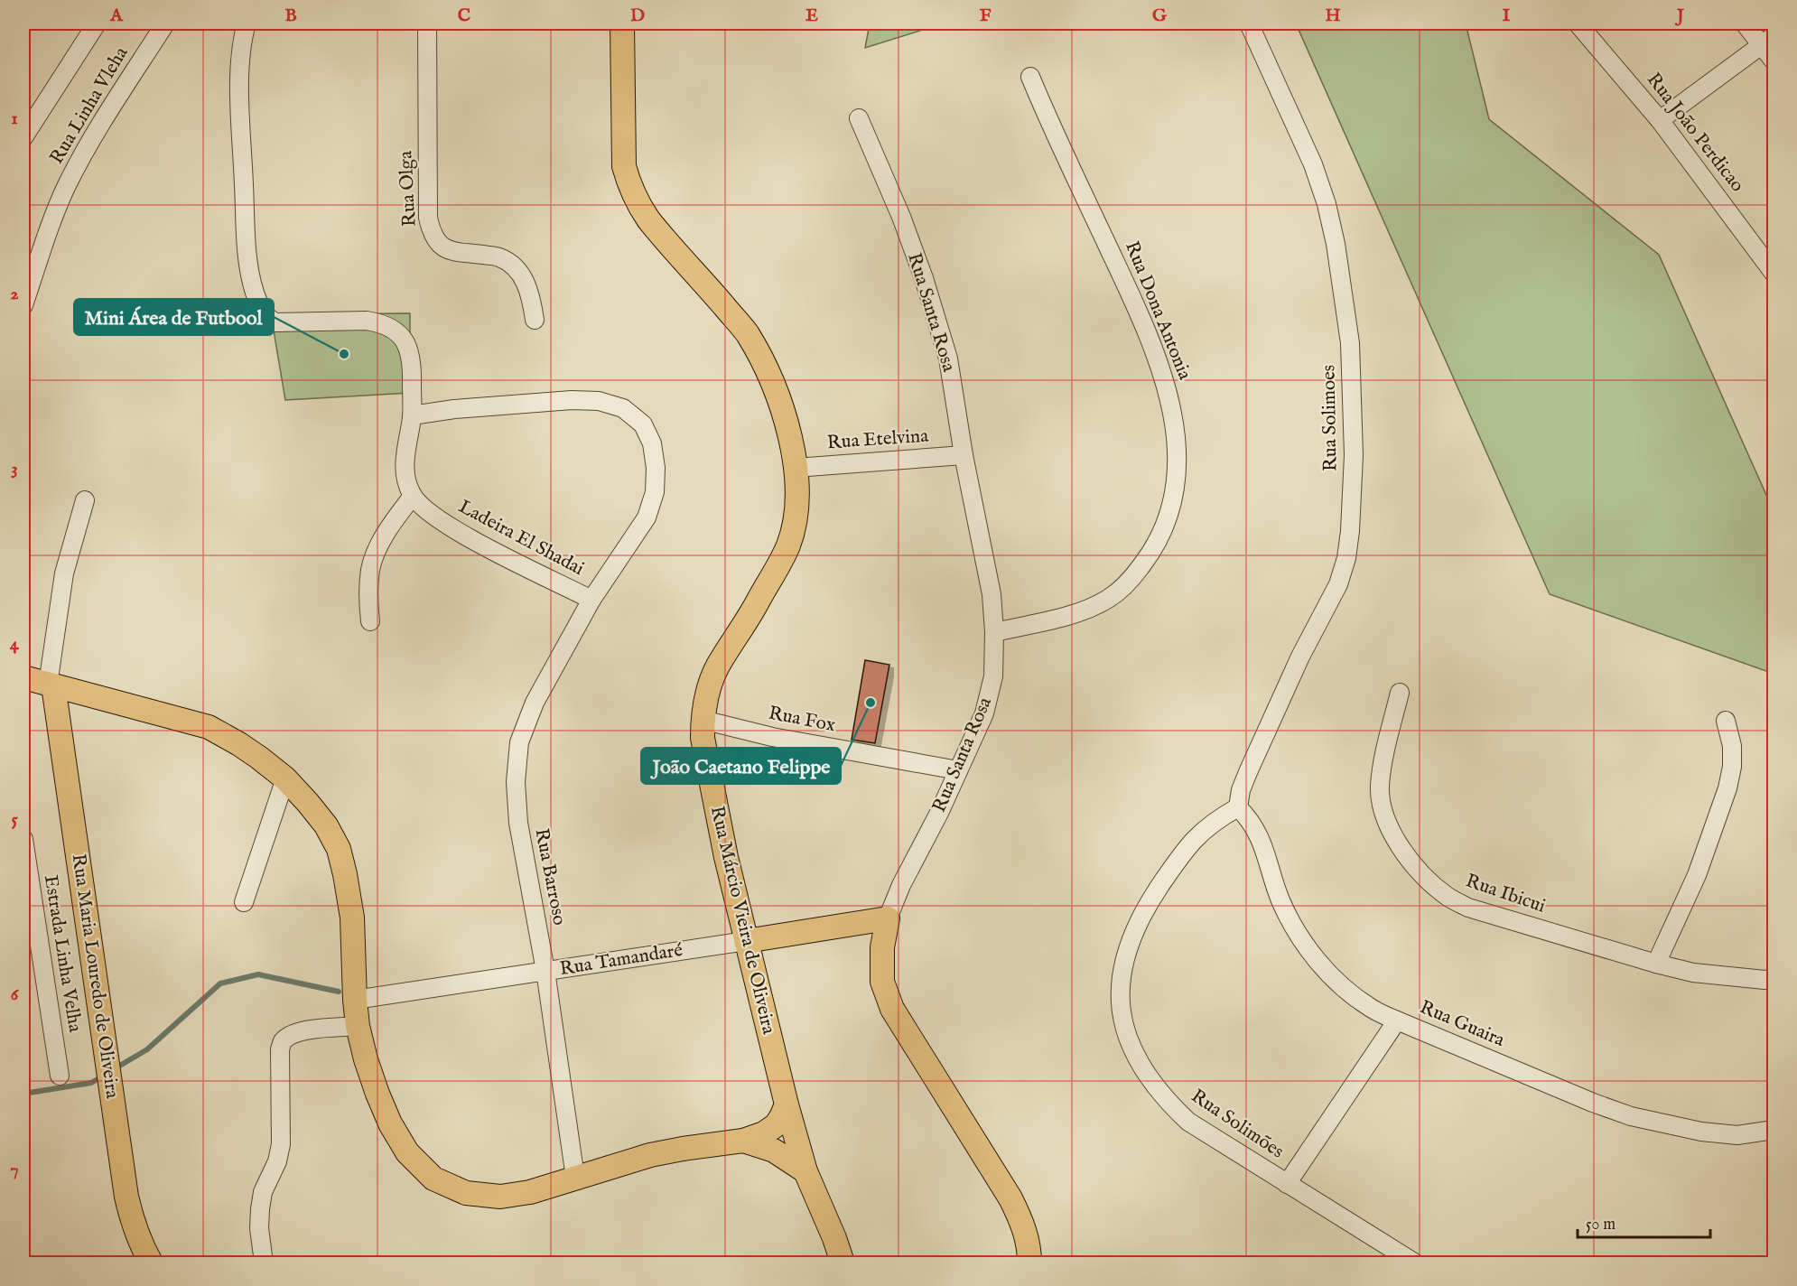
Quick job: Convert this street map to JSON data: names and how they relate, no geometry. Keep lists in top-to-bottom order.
{
  "streets": {
    "main road": [
      "Rua Santa Rosa",
      "Rua Márcio Vieira de Oliveira",
      "Rua Tamandaré",
      "Rua Maria Louredo de Oliveira"
    ],
    "street": [
      "Rua Linha Vleha",
      "Rua João Perdicao",
      "Rua Olga",
      "Rua Dona Antonia",
      "Rua Solimoes",
      "Rua Etelvina",
      "Ladeira El Shadai",
      "Rua Fox",
      "Rua Barroso",
      "Rua Ibicui",
      "Estrada Linha Velha",
      "Rua Guaira",
      "Rua Solimões"
    ]
  },
  "crossings": [
    ["Rua Dona Antonia", "Rua Santa Rosa"],
    ["Rua Santa Rosa", "Rua Etelvina"],
    ["Rua Santa Rosa", "Rua Fox"],
    ["Rua Santa Rosa", "Rua Tamandaré"],
    ["Rua Solimoes", "Rua Guaira"],
    ["Rua Solimoes", "Rua Solimões"],
    ["Rua Etelvina", "Rua Márcio Vieira de Oliveira"],
    ["Ladeira El Shadai", "Rua Barroso"],
    ["Rua Fox", "Rua Márcio Vieira de Oliveira"],
    ["Rua Barroso", "Rua Tamandaré"],
    ["Rua Márcio Vieira de Oliveira", "Rua Tamandaré"],
    ["Rua Guaira", "Rua Solimões"]
  ],
  "places": ["Mini Área de Futbool", "João Caetano Felippe"],
  "scale_bar": "50 m",
  "grid": {
    "columns": [
      "A",
      "B",
      "C",
      "D",
      "E",
      "F",
      "G",
      "H",
      "I",
      "J"
    ],
    "rows": [
      "1",
      "2",
      "3",
      "4",
      "5",
      "6",
      "7"
    ]
  }
}
